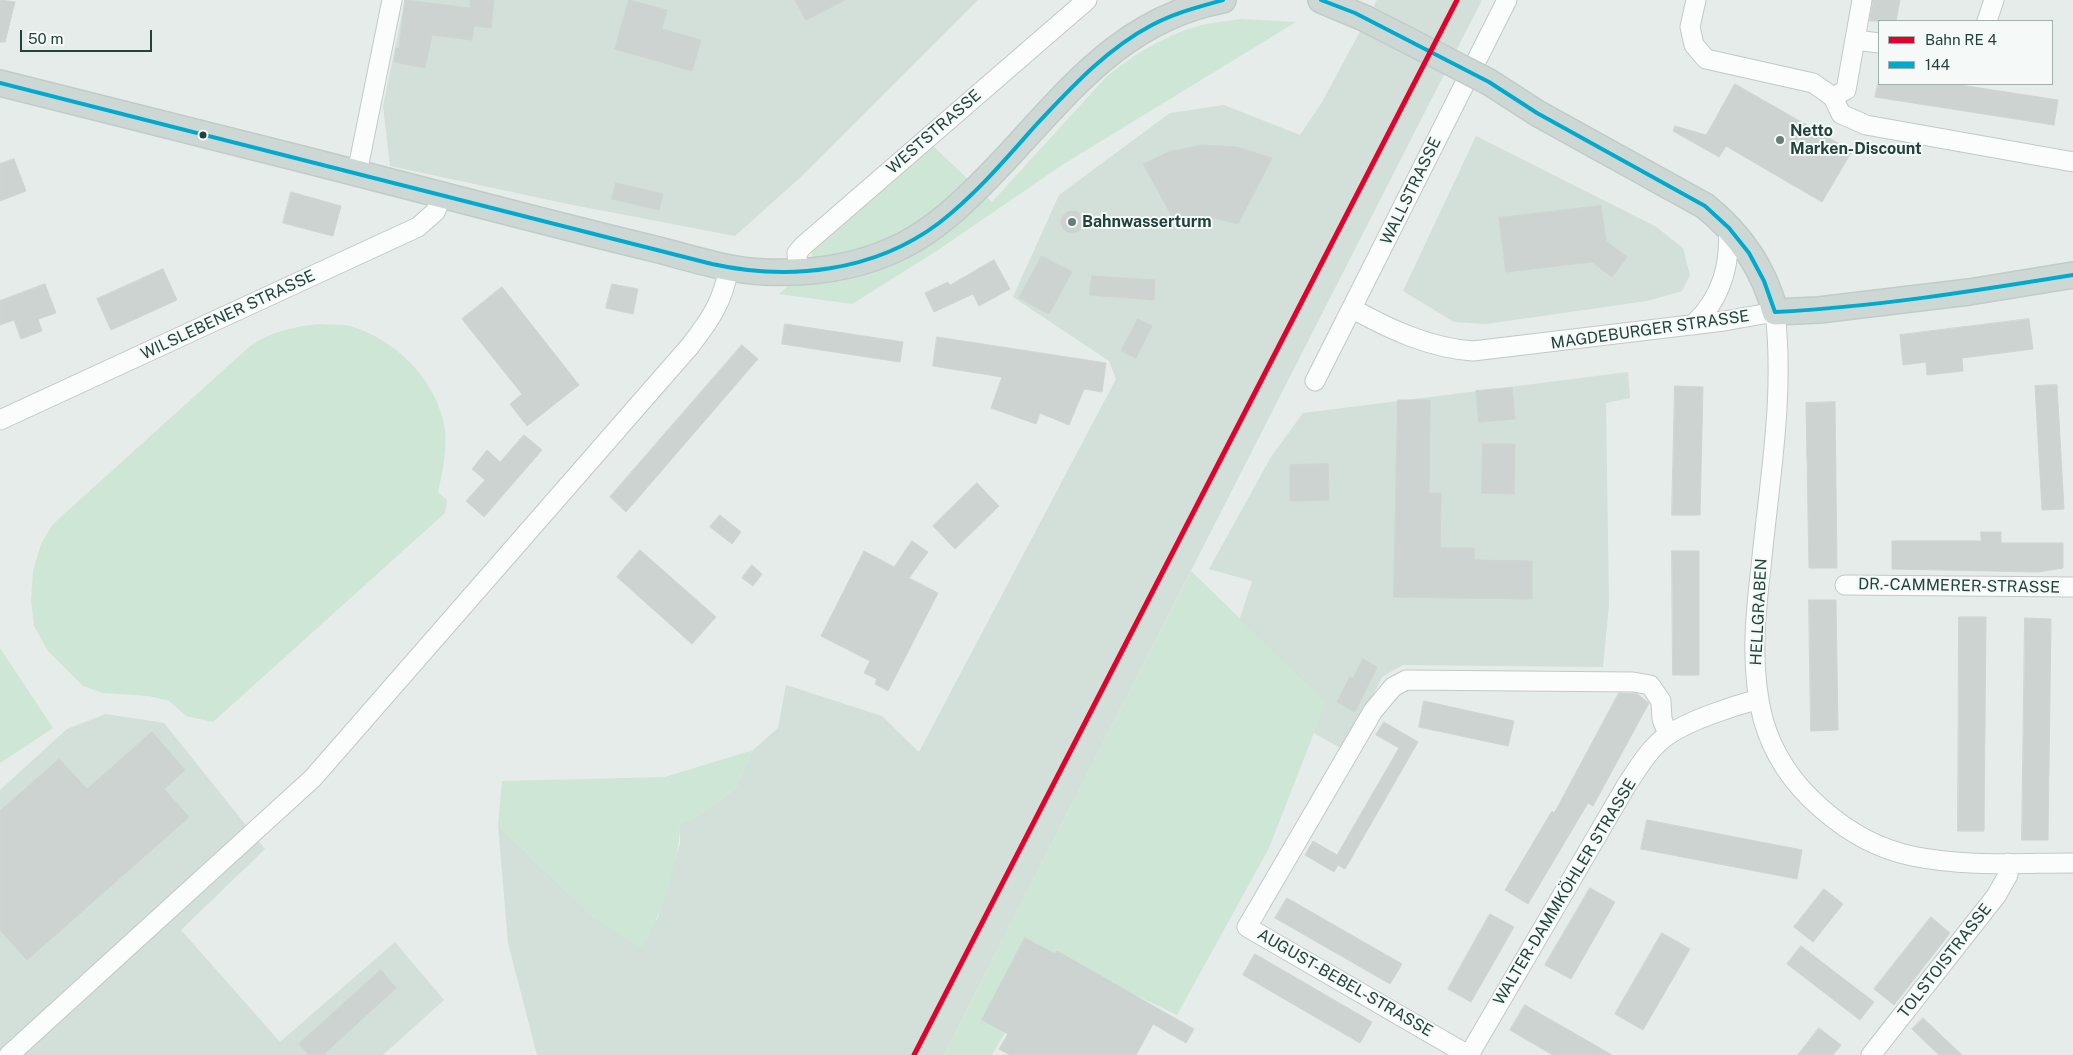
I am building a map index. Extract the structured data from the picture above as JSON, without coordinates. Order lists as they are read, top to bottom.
{
  "streets": {
    "main road": ["MAGDEBURGER STRASSE"],
    "street": [
      "WESTSTRASSE",
      "WALLSTRASSE",
      "WILSLEBENER STRASSE",
      "DR.-CAMMERER-STRASSE",
      "HELLGRABEN",
      "WALTER-DAMMKÖHLER STRASSE",
      "TOLSTOISTRASSE",
      "AUGUST-BEBEL-STRASSE"
    ]
  },
  "crossings": [
    ["WALLSTRASSE", "MAGDEBURGER STRASSE"],
    ["MAGDEBURGER STRASSE", "HELLGRABEN"],
    ["HELLGRABEN", "WALTER-DAMMKÖHLER STRASSE"],
    ["HELLGRABEN", "TOLSTOISTRASSE"],
    ["WALTER-DAMMKÖHLER STRASSE", "AUGUST-BEBEL-STRASSE"]
  ],
  "places": ["Netto Marken-Discount", "Bahnwasserturm"],
  "lines": ["transit line 144"],
  "legend": ["Bahn RE 4", "144"],
  "scale_bar": "50 m"
}
